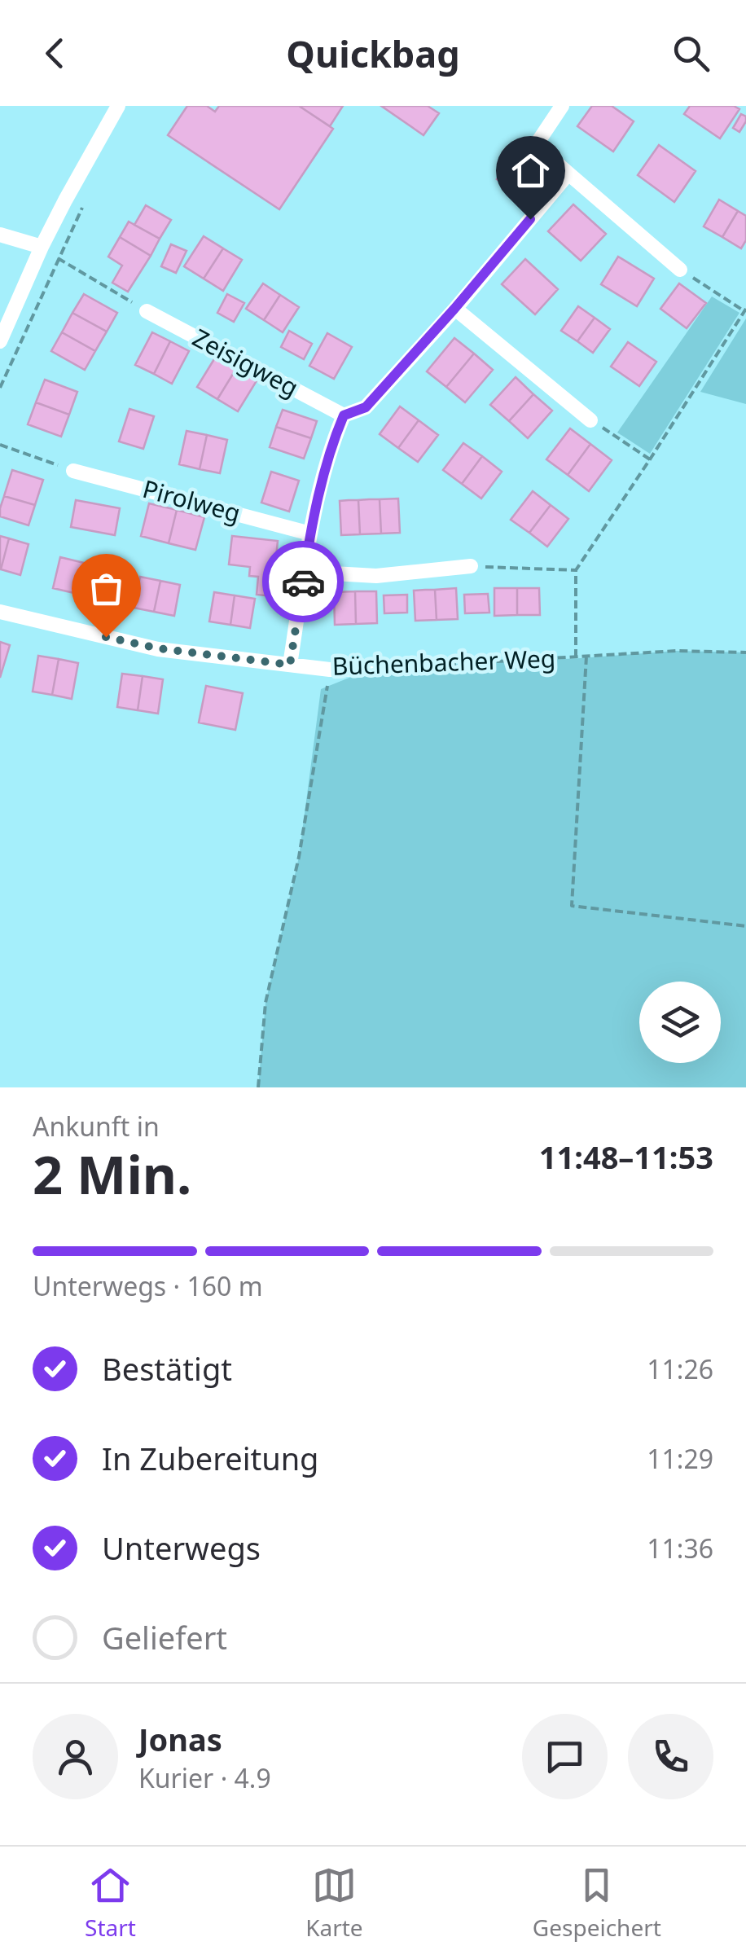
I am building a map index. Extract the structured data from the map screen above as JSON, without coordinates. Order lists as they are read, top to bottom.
{
  "streets": {
    "street": ["Zeisigweg", "Pirolweg", "Büchenbacher Weg"]
  },
  "page": {
    "header": "Quickbag",
    "heading": ["2 Min.", "Ankunft in", "11:48–11:53"],
    "panel": ["Jonas", "Kurier · 4.9"],
    "bar": "Unterwegs · 160 m",
    "list": [
      ["Bestätigt", "11:26"],
      ["In Zubereitung", "11:29"],
      ["Unterwegs", "11:36"],
      "Geliefert"
    ],
    "tabs": ["Start", "Karte", "Gespeichert"]
  }
}
